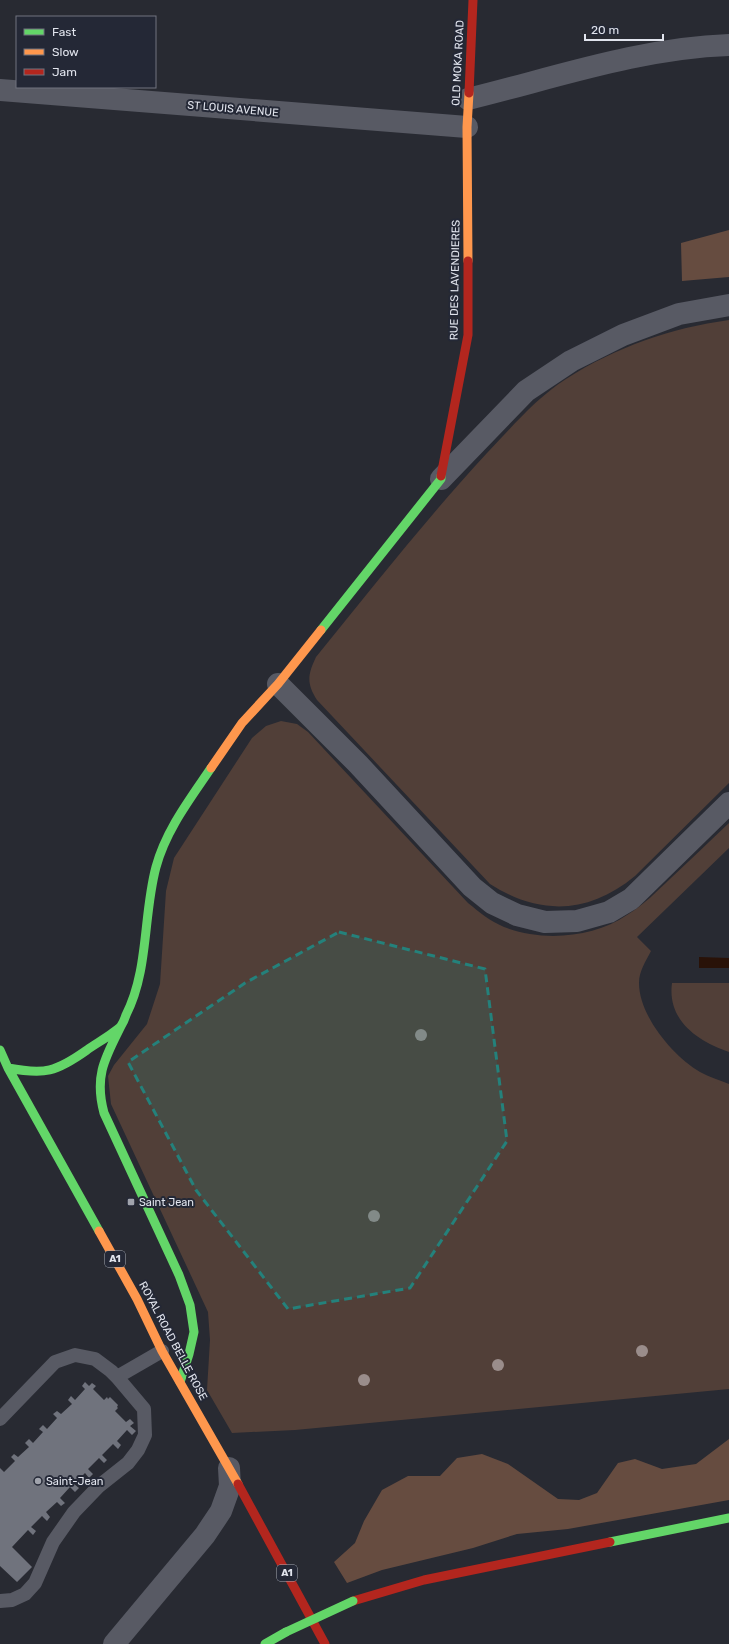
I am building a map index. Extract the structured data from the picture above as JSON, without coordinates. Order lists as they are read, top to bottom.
{
  "streets": {
    "main road": [
      "OLD MOKA ROAD",
      "RUE DES LAVENDIERES",
      "A1",
      "ROYAL ROAD BELLE ROSE"
    ],
    "street": ["ST LOUIS AVENUE"]
  },
  "crossings": [
    ["OLD MOKA ROAD", "ST LOUIS AVENUE"],
    ["OLD MOKA ROAD", "RUE DES LAVENDIERES"],
    ["ST LOUIS AVENUE", "RUE DES LAVENDIERES"]
  ],
  "places": {
    "transit": ["Saint Jean"],
    "other": ["Saint-Jean"]
  },
  "legend": ["Fast", "Slow", "Jam"],
  "scale_bar": "20 m"
}
